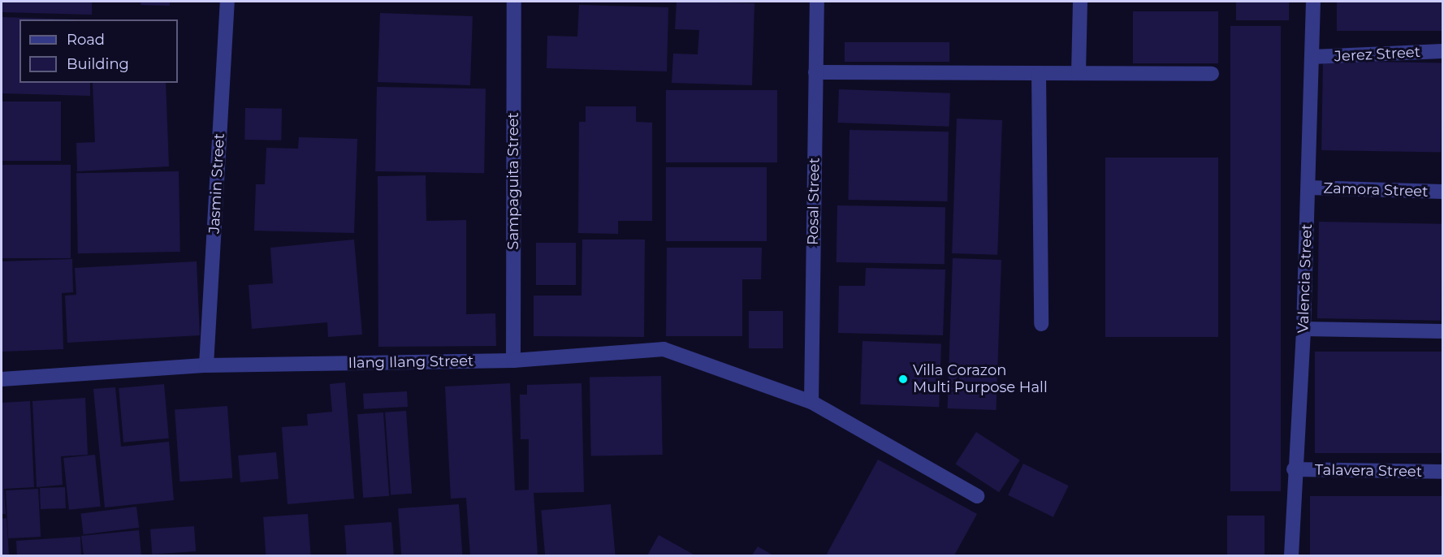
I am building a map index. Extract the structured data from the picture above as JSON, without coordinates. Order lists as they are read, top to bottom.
{
  "streets": {
    "street": [
      "Jerez Street",
      "Sampaguita Street",
      "Jasmin Street",
      "Zamora Street",
      "Rosal Street",
      "Valencia Street",
      "Ilang Ilang Street",
      "Talavera Street"
    ]
  },
  "crossings": [
    ["Jerez Street", "Valencia Street"],
    ["Sampaguita Street", "Ilang Ilang Street"],
    ["Jasmin Street", "Ilang Ilang Street"],
    ["Zamora Street", "Valencia Street"],
    ["Rosal Street", "Ilang Ilang Street"],
    ["Valencia Street", "Talavera Street"]
  ],
  "places": ["Villa Corazon Multi Purpose Hall"],
  "legend": ["Road", "Building"]
}
